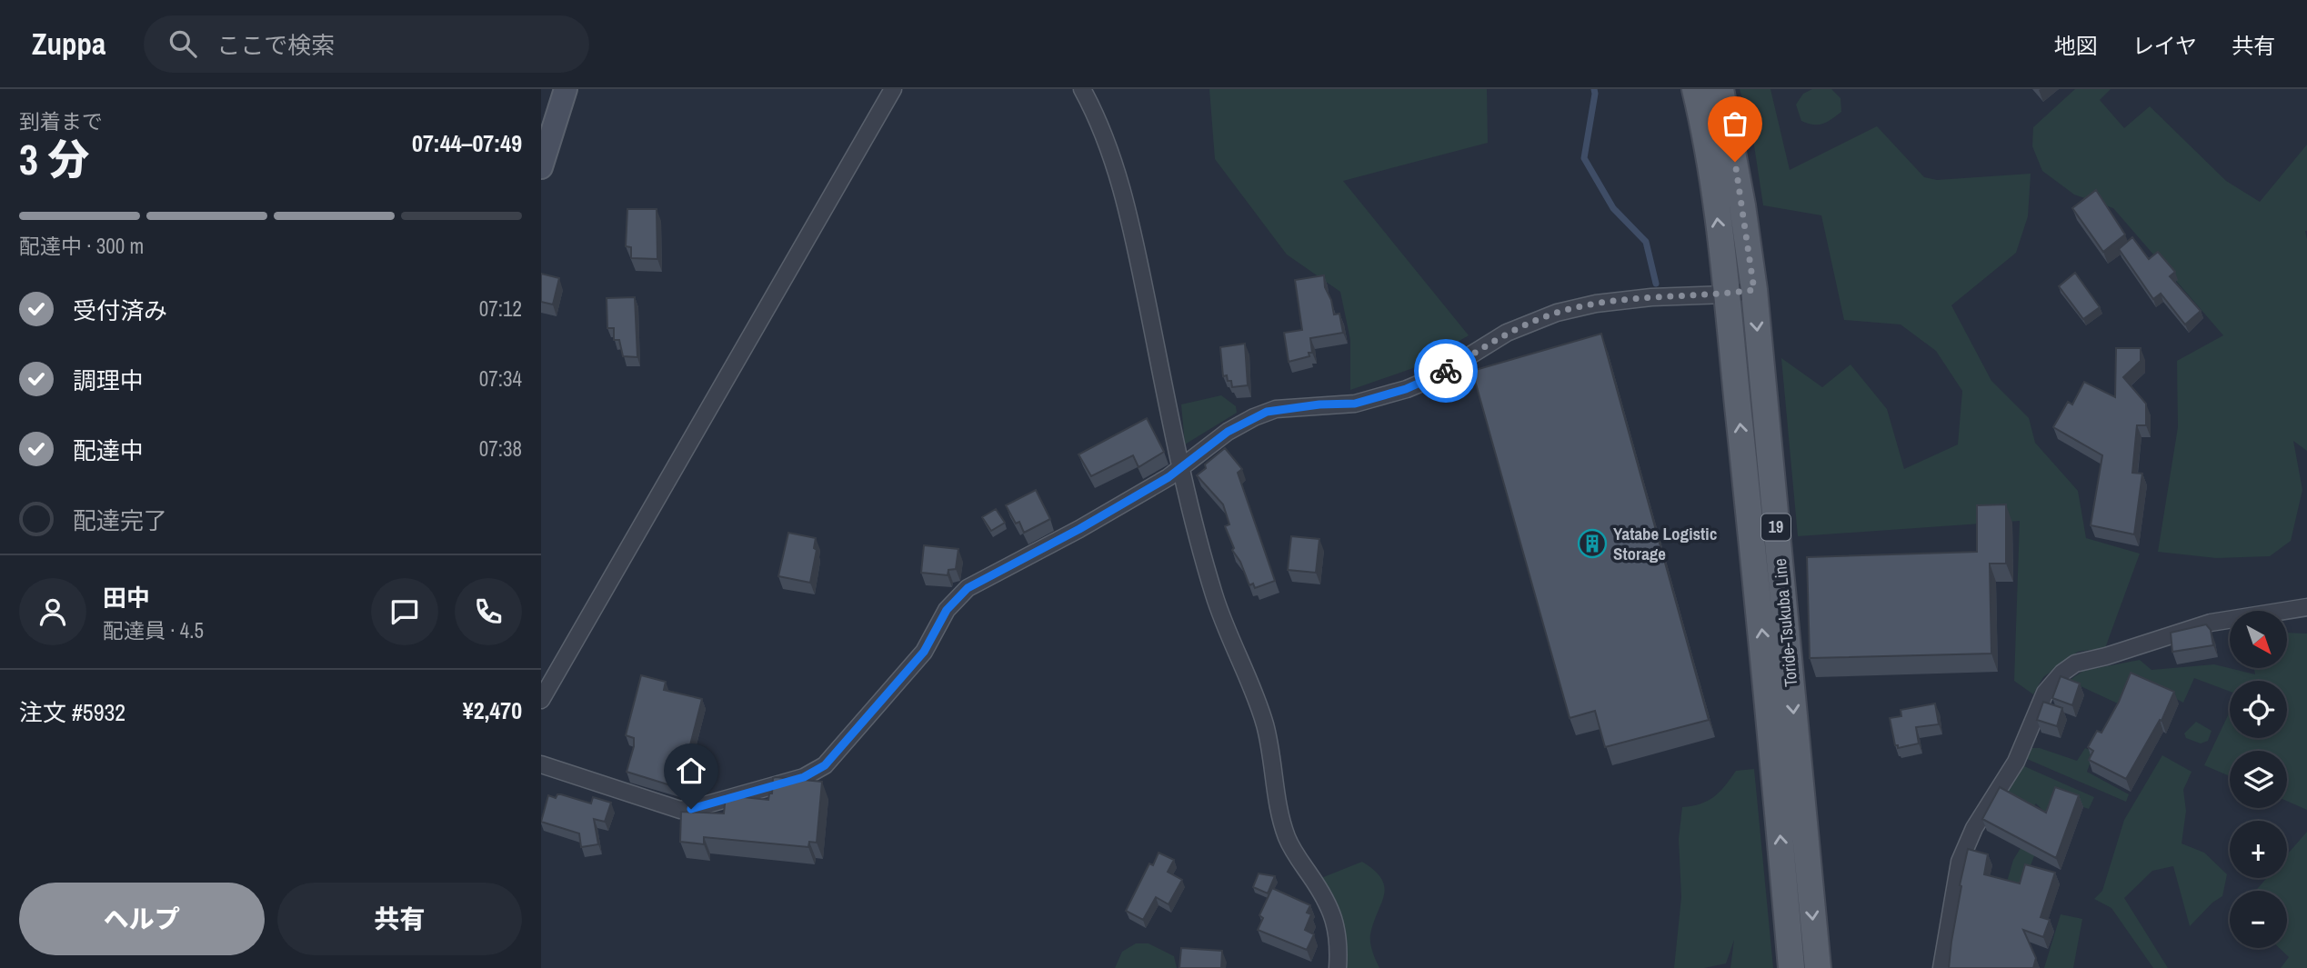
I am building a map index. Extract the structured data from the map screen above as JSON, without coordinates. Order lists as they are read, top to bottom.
{
  "streets": {
    "main road": ["19", "Toride-Tsukuba Line"]
  },
  "places": {
    "building": ["Yatabe Logistic Storage"]
  },
  "north": "bottom right",
  "page": {
    "header": "Zuppa",
    "search": "ここで検索",
    "nav": ["地図", "レイヤ", "共有"],
    "heading": ["3 分", "到着まで", "07:44–07:49"],
    "panel": [
      "田中",
      "配達員 · 4.5",
      "注文 #5932",
      "¥2,470"
    ],
    "bar": "配達中 · 300 m",
    "list": [
      ["受付済み", "07:12"],
      ["調理中", "07:34"],
      ["配達中", "07:38"],
      "配達完了"
    ],
    "map_buttons": ["+", "−"],
    "buttons": ["ヘルプ", "共有"]
  }
}
